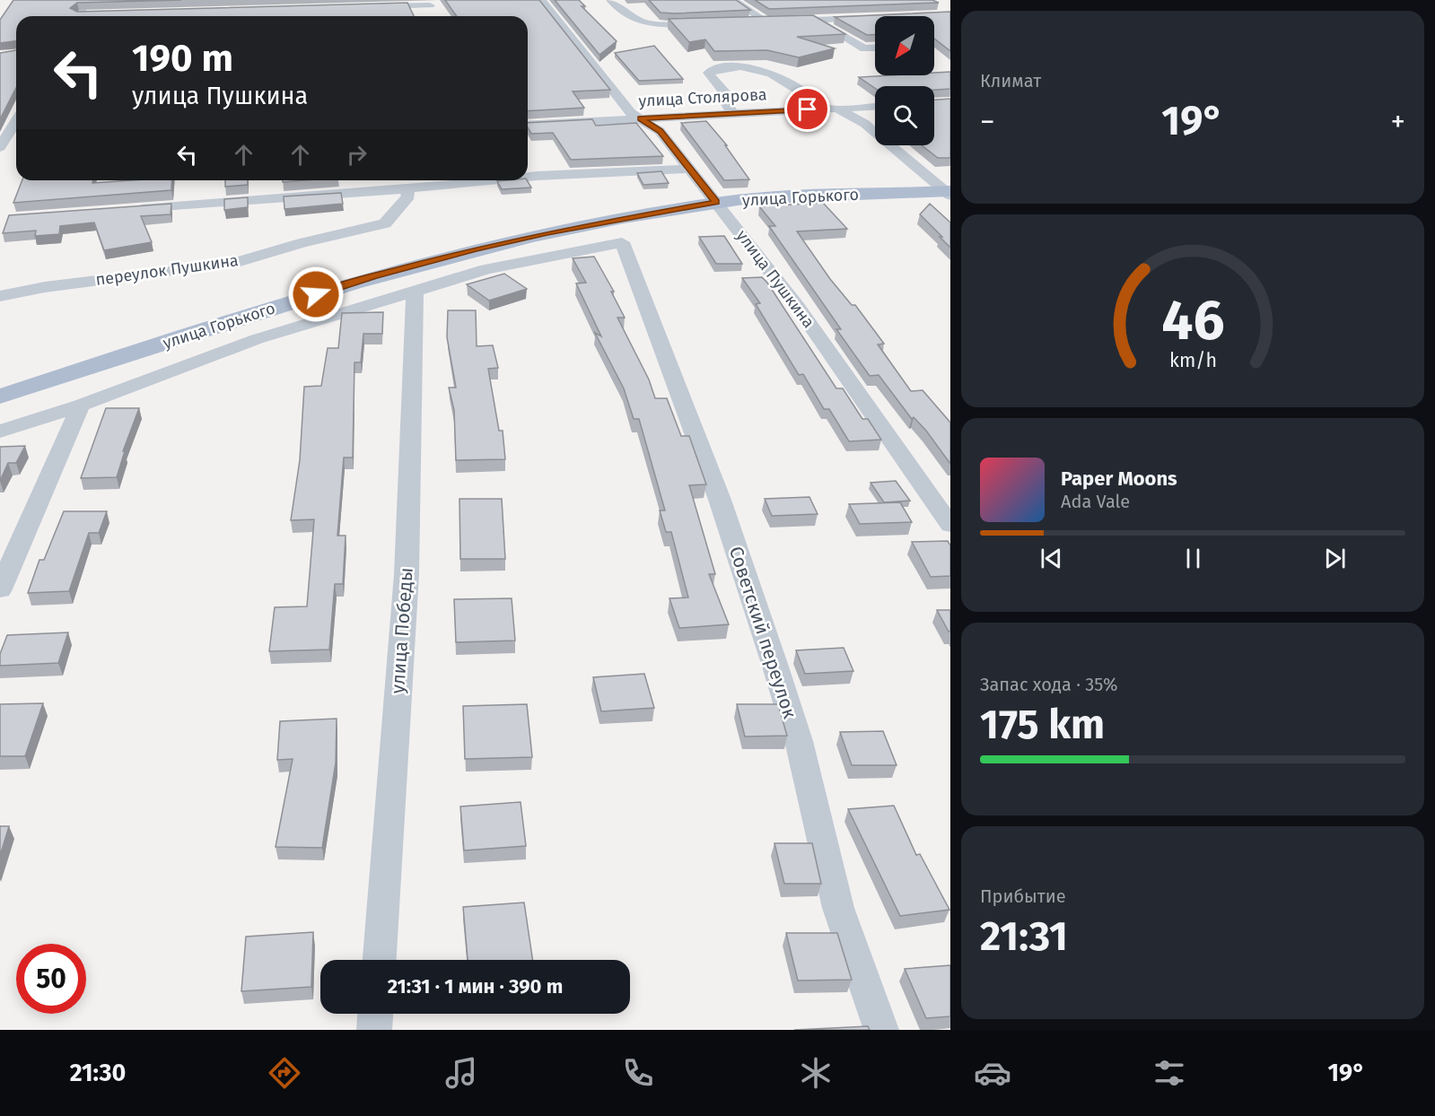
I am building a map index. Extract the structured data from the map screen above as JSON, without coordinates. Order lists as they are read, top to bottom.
{
  "streets": {
    "main road": ["улица Горького"],
    "street": [
      "улица Столярова",
      "переулок Пушкина",
      "улица Пушкина",
      "улица Победы",
      "Советский переулок"
    ]
  },
  "crossings": [
    ["улица Столярова", "улица Пушкина"],
    ["улица Горького", "улица Пушкина"],
    ["улица Победы", "Советский переулок"]
  ],
  "north": "bottom left",
  "page": {
    "tile": [
      "Климат",
      ["Запас хода · 35%", "175 km"],
      ["Прибытие", "21:31"]
    ],
    "turn": ["190 m", "улица Пушкина"],
    "heat": ["−", "19°", "+"],
    "song": ["Paper Moons", "Ada Vale"],
    "limit": "50",
    "trip": "21:31 · 1 мин · 390 m",
    "tabs": ["21:30", "19°"],
    "gauge": ["46", "km/h"]
  }
}
